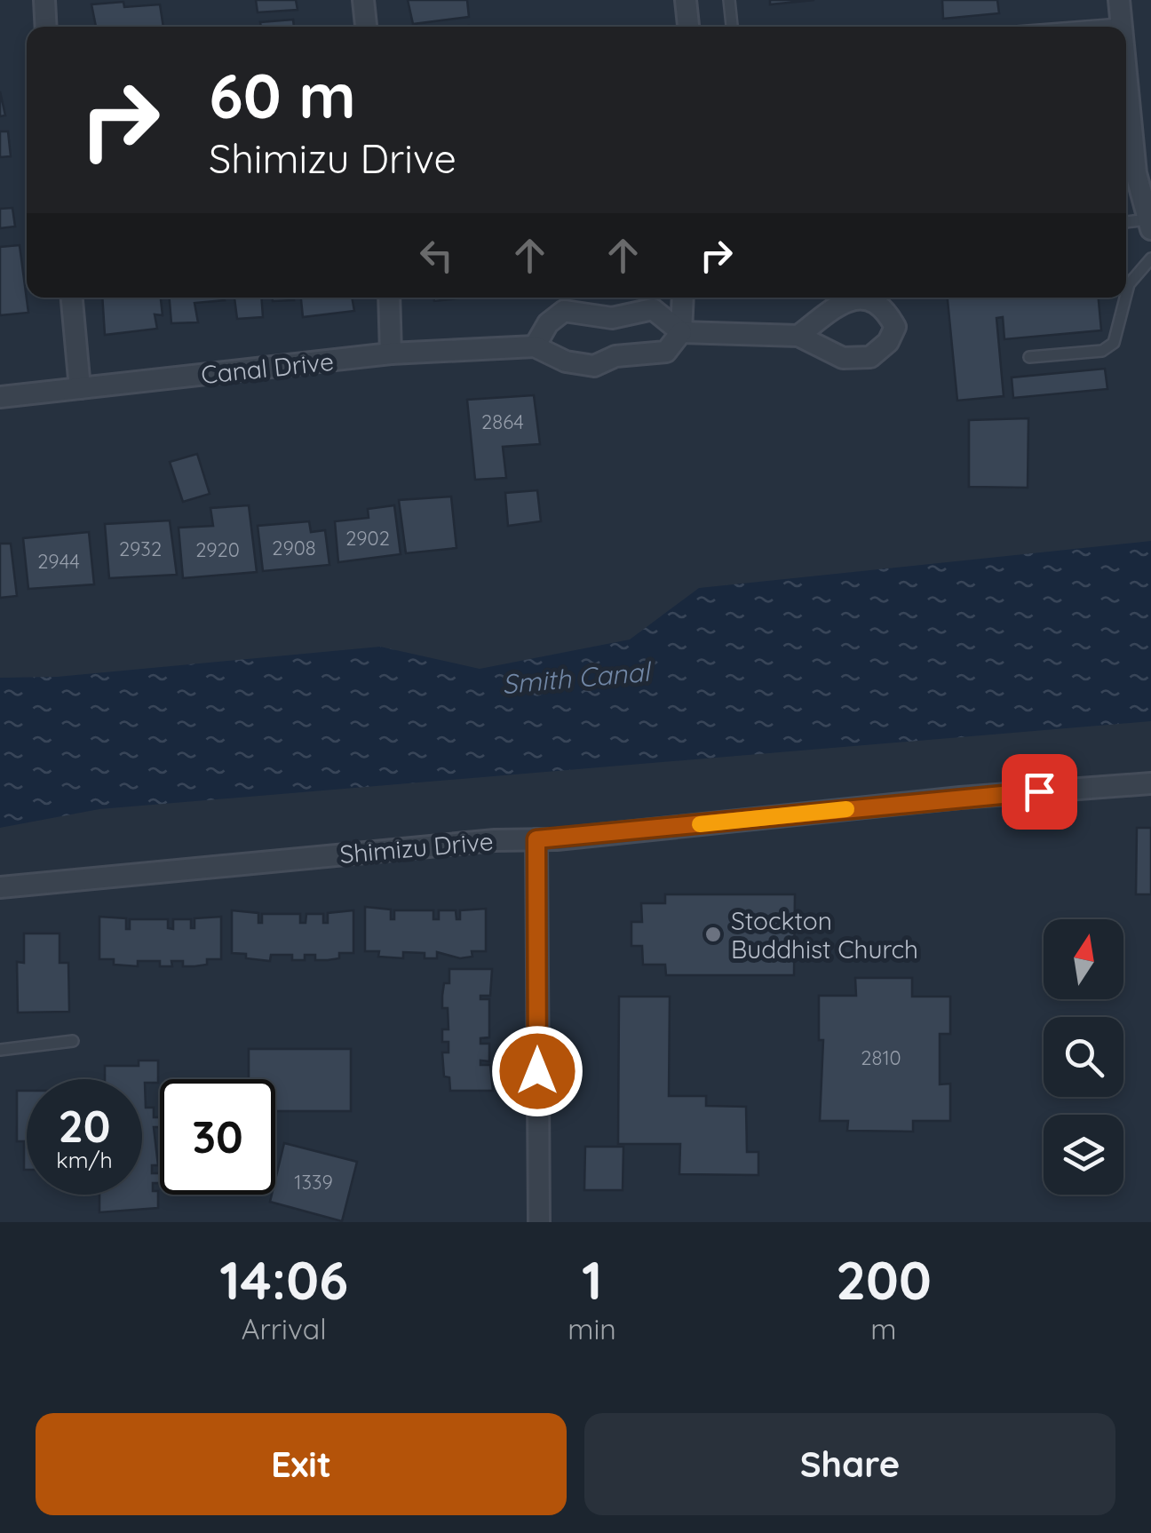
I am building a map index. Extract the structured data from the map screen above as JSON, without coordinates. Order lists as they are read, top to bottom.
{
  "streets": {
    "street": ["Canal Drive", "Shimizu Drive"]
  },
  "water": ["Smith Canal"],
  "places": ["Stockton Buddhist Church"],
  "house_numbers": [
    "2864",
    "2902",
    "2908",
    "2932",
    "2920",
    "2944",
    "2810",
    "1339"
  ],
  "north": "top",
  "page": {
    "turn": ["60 m", "Shimizu Drive"],
    "speed": "20 km/h",
    "limit": "30",
    "eta": [
      "14:06",
      "Arrival",
      "1",
      "min",
      "200",
      "m"
    ],
    "buttons": ["Exit", "Share"]
  }
}
